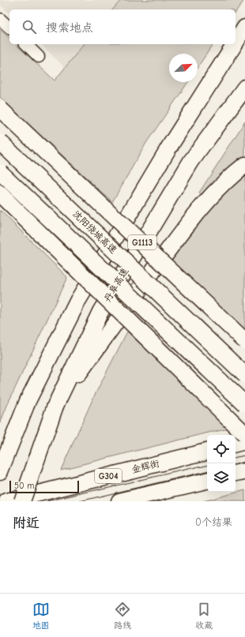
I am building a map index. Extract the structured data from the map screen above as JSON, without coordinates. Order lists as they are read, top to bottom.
{
  "streets": {
    "highway": [
      "沈阳绕城高速",
      "G1113",
      "丹阜高速",
      "金辉街",
      "G304"
    ]
  },
  "scale_bar": "50 m",
  "north": "top right",
  "page": {
    "search": "搜索地点",
    "scale": "50 m",
    "heading": ["附近", "0个结果"],
    "nav": ["地图", "路线", "收藏"]
  }
}
